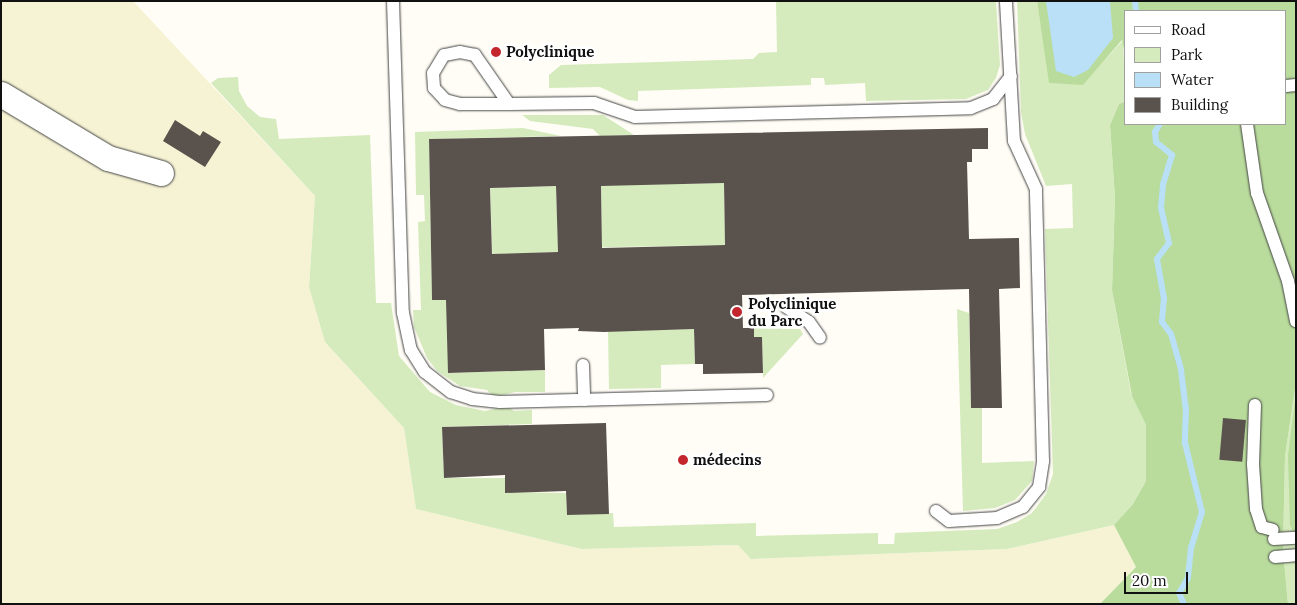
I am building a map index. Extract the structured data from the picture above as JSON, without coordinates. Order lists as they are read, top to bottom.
{
  "places": ["Polyclinique", "Polyclinique du Parc", "médecins"],
  "legend": [
    "Road",
    "Park",
    "Water",
    "Building"
  ],
  "scale_bar": "20 m"
}
